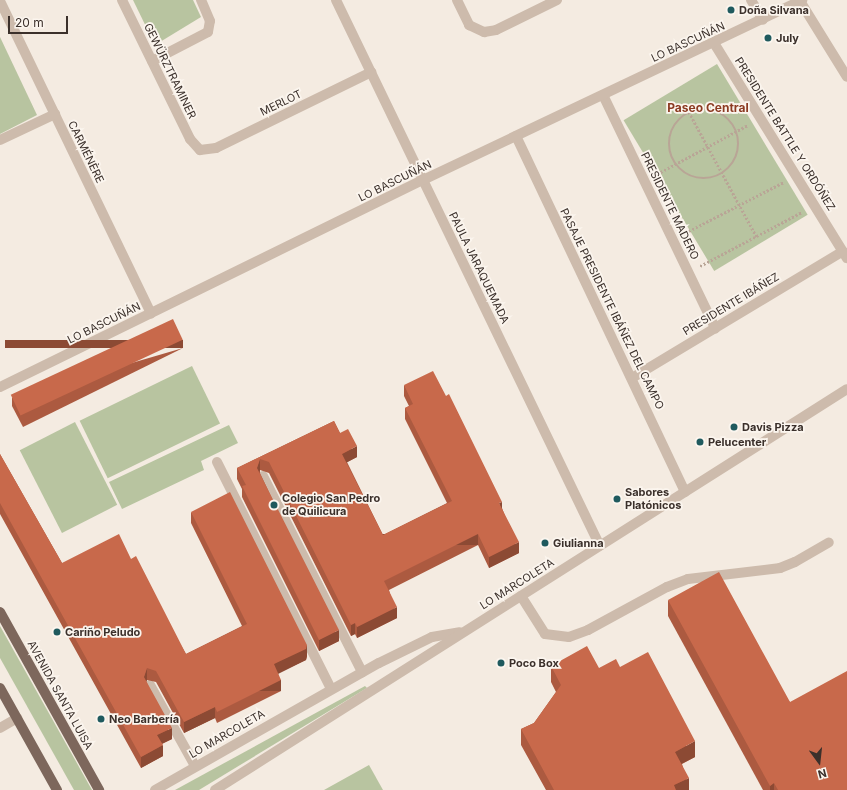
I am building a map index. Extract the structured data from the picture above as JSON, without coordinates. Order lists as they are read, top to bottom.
{
  "streets": {
    "main road": ["AVENIDA SANTA LUISA"],
    "street": [
      "LO BASCUÑÁN",
      "GEWÜRZTRAMINER",
      "MERLOT",
      "PRESIDENTE BATTLE Y ORDÓÑEZ",
      "CARMÉNÈRE",
      "PRESIDENTE MADERO",
      "PAULA JARAQUEMADA",
      "PRESIDENTE IBÁÑEZ",
      "PASAJE PRESIDENTE IBÁÑEZ DEL CAMPO",
      "LO MARCOLETA"
    ]
  },
  "crossings": [
    ["LO BASCUÑÁN", "PRESIDENTE BATTLE Y ORDÓÑEZ"],
    ["LO BASCUÑÁN", "CARMÉNÈRE"],
    ["LO BASCUÑÁN", "PRESIDENTE MADERO"],
    ["LO BASCUÑÁN", "PAULA JARAQUEMADA"],
    ["LO BASCUÑÁN", "PASAJE PRESIDENTE IBÁÑEZ DEL CAMPO"],
    ["GEWÜRZTRAMINER", "MERLOT"],
    ["MERLOT", "PAULA JARAQUEMADA"],
    ["PRESIDENTE BATTLE Y ORDÓÑEZ", "PRESIDENTE IBÁÑEZ"],
    ["PRESIDENTE MADERO", "PRESIDENTE IBÁÑEZ"],
    ["PAULA JARAQUEMADA", "LO MARCOLETA"],
    ["PRESIDENTE IBÁÑEZ", "PASAJE PRESIDENTE IBÁÑEZ DEL CAMPO"],
    ["PASAJE PRESIDENTE IBÁÑEZ DEL CAMPO", "LO MARCOLETA"]
  ],
  "districts": ["Paseo Central"],
  "places": [
    "Doña Silvana",
    "July",
    "Davis Pizza",
    "Pelucenter",
    "Sabores Platónicos",
    "Colegio San Pedro de Quilicura",
    "Giulianna",
    "Cariño Peludo",
    "Poco Box",
    "Neo Barbería"
  ],
  "scale_bar": "20 m",
  "north": "bottom"
}
